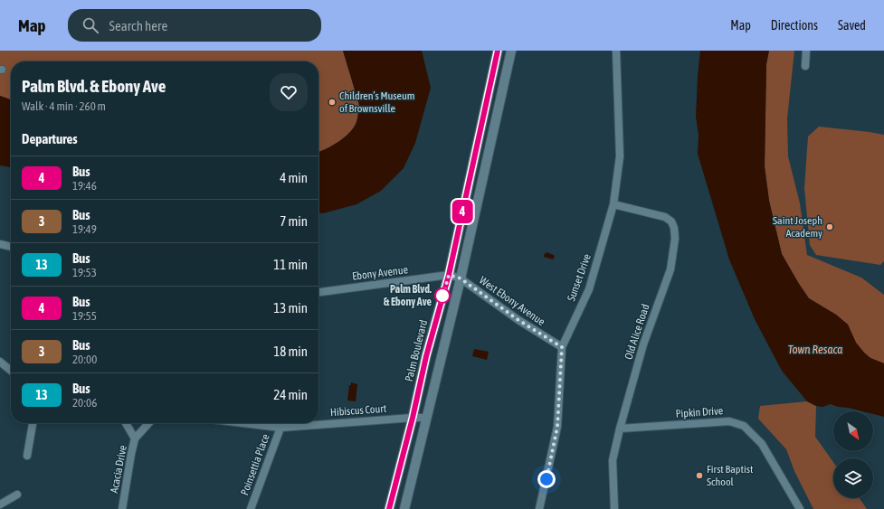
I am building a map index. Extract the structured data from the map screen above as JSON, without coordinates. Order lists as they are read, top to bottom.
{
  "streets": {
    "main road": ["Palm Boulevard"],
    "street": [
      "Ebony Avenue",
      "Sunset Drive",
      "West Ebony Avenue",
      "Old Alice Road",
      "Hibiscus Court",
      "Pipkin Drive",
      "Poinsettia Place",
      "Acacia Drive"
    ]
  },
  "crossings": [
    ["Ebony Avenue", "West Ebony Avenue"],
    ["Ebony Avenue", "Palm Boulevard"],
    ["Sunset Drive", "West Ebony Avenue"],
    ["Sunset Drive", "Old Alice Road"],
    ["West Ebony Avenue", "Palm Boulevard"],
    ["Old Alice Road", "Pipkin Drive"],
    ["Palm Boulevard", "Hibiscus Court"],
    ["Hibiscus Court", "Poinsettia Place"]
  ],
  "water": ["Town Resaca"],
  "places": [
    "Children’s Museum of Brownsville",
    "Saint Joseph Academy",
    "Palm Blvd. & Ebony Ave",
    "First Baptist School"
  ],
  "lines": ["bus line 4"],
  "north": "bottom right",
  "page": {
    "header": "Map",
    "search": "Search here",
    "nav": ["Map", "Directions", "Saved"],
    "on_map": "4",
    "heading": [
      ["Palm Blvd. & Ebony Ave", "Walk · 4 min · 260 m"],
      "Departures"
    ],
    "list": [
      {
        "mark": "4",
        "name": "Bus",
        "note": "19:46",
        "value": "4 min"
      },
      {
        "mark": "3",
        "name": "Bus",
        "note": "19:49",
        "value": "7 min"
      },
      {
        "mark": "13",
        "name": "Bus",
        "note": "19:53",
        "value": "11 min"
      },
      {
        "mark": "4",
        "name": "Bus",
        "note": "19:55",
        "value": "13 min"
      },
      {
        "mark": "3",
        "name": "Bus",
        "note": "20:00",
        "value": "18 min"
      },
      {
        "mark": "13",
        "name": "Bus",
        "note": "20:06",
        "value": "24 min"
      }
    ]
  }
}
